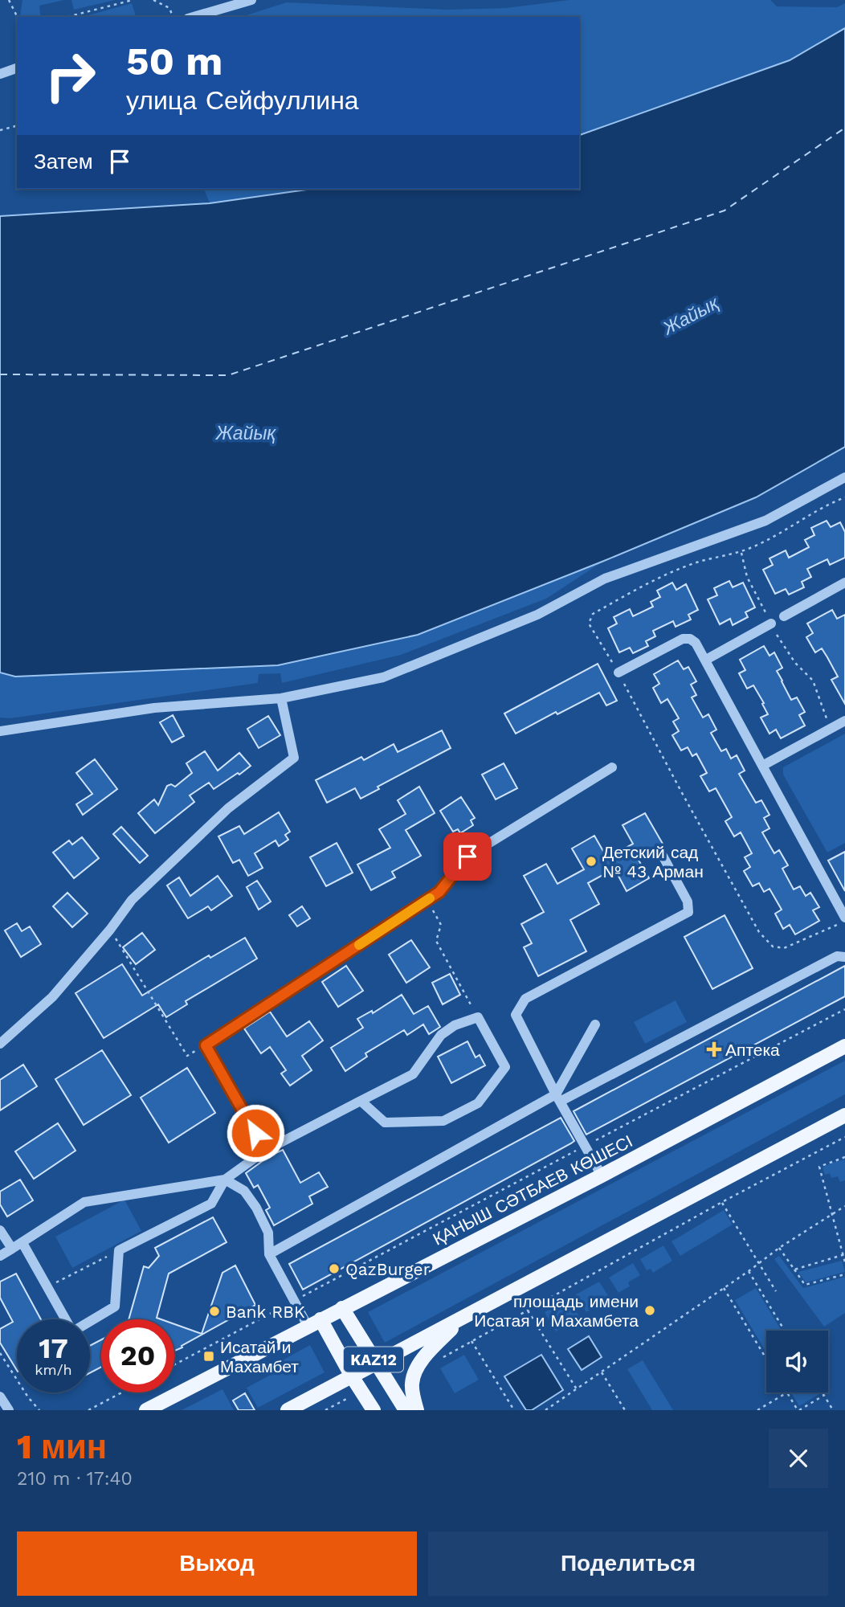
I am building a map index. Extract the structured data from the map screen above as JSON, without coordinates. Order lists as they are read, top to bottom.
{
  "streets": {
    "main road": ["ҚАНЫШ СӘТБАЕВ КӨШЕСІ", "KAZ12"]
  },
  "crossings": [
    ["ҚАНЫШ СӘТБАЕВ КӨШЕСІ", "KAZ12"]
  ],
  "water": ["Жайық"],
  "places": {
    "other": [
      "Детский сад № 43 Арман",
      "QazBurger",
      "площадь имени Исатая и Махамбета",
      "Bank RBK"
    ],
    "health": ["Аптека"],
    "transit": ["Исатай и Махамбет"]
  },
  "page": {
    "turn": ["50 m", "улица Сейфуллина"],
    "then": "Затем",
    "speed": "17 km/h",
    "limit": "20",
    "heading": ["1 мин", "210 m · 17:40"],
    "buttons": ["Выход", "Поделиться"]
  }
}
